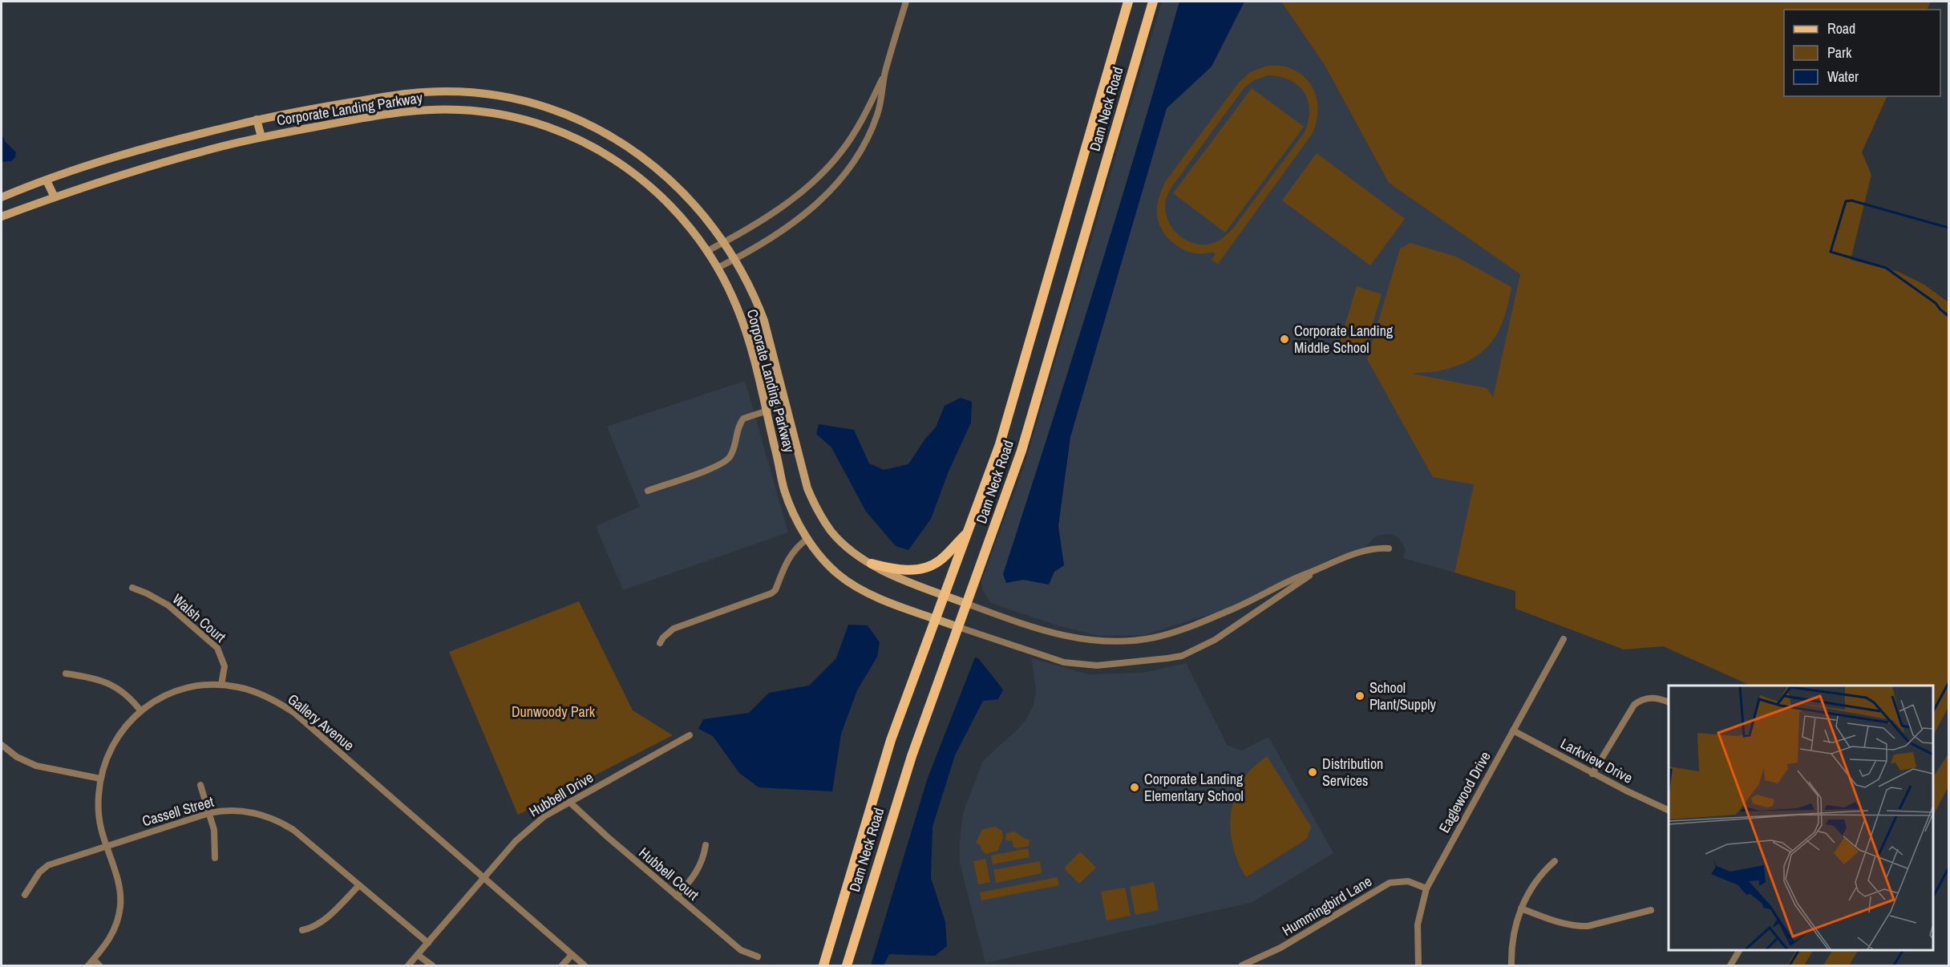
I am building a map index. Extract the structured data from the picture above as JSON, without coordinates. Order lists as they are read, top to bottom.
{
  "streets": {
    "main road": ["Dam Neck Road"],
    "street": [
      "Corporate Landing Parkway",
      "Walsh Court",
      "Gallery Avenue",
      "Larkview Drive",
      "Eaglewood Drive",
      "Hubbell Drive",
      "Cassell Street",
      "Hubbell Court",
      "Hummingbird Lane"
    ]
  },
  "crossings": [
    ["Corporate Landing Parkway", "Dam Neck Road"],
    ["Walsh Court", "Gallery Avenue"],
    ["Gallery Avenue", "Hubbell Drive"],
    ["Gallery Avenue", "Cassell Street"],
    ["Larkview Drive", "Eaglewood Drive"],
    ["Eaglewood Drive", "Hummingbird Lane"],
    ["Hubbell Drive", "Cassell Street"],
    ["Hubbell Drive", "Hubbell Court"]
  ],
  "parks": ["Dunwoody Park"],
  "places": [
    "Corporate Landing Middle School",
    "School Plant/Supply",
    "Distribution Services",
    "Corporate Landing Elementary School"
  ],
  "legend": ["Road", "Park", "Water"]
}
